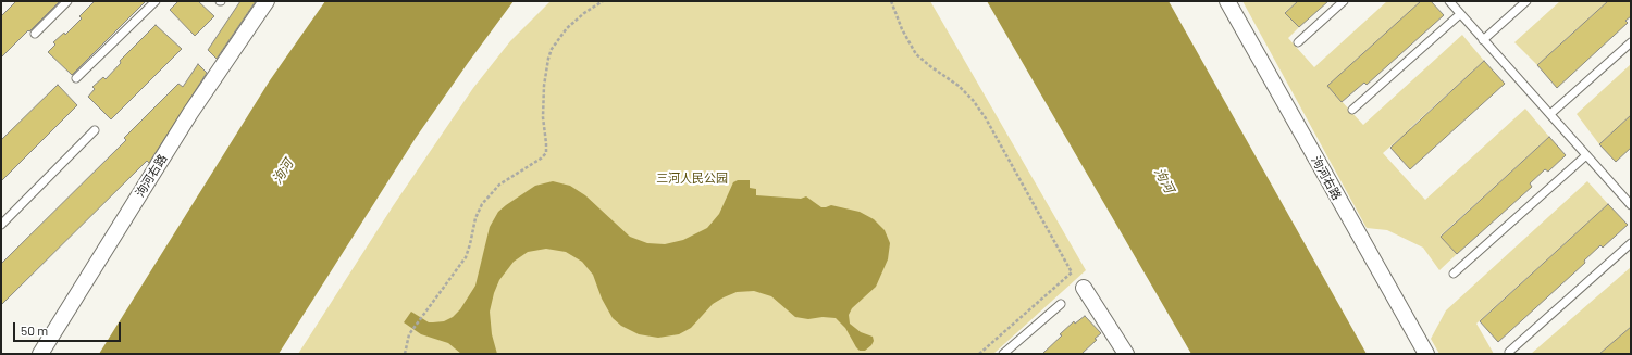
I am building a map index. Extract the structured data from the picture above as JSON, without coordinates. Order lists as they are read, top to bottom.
{
  "streets": {
    "street": ["泃河右路"]
  },
  "water": ["泃河"],
  "parks": ["三河人民公园"],
  "scale_bar": "50 m"
}
